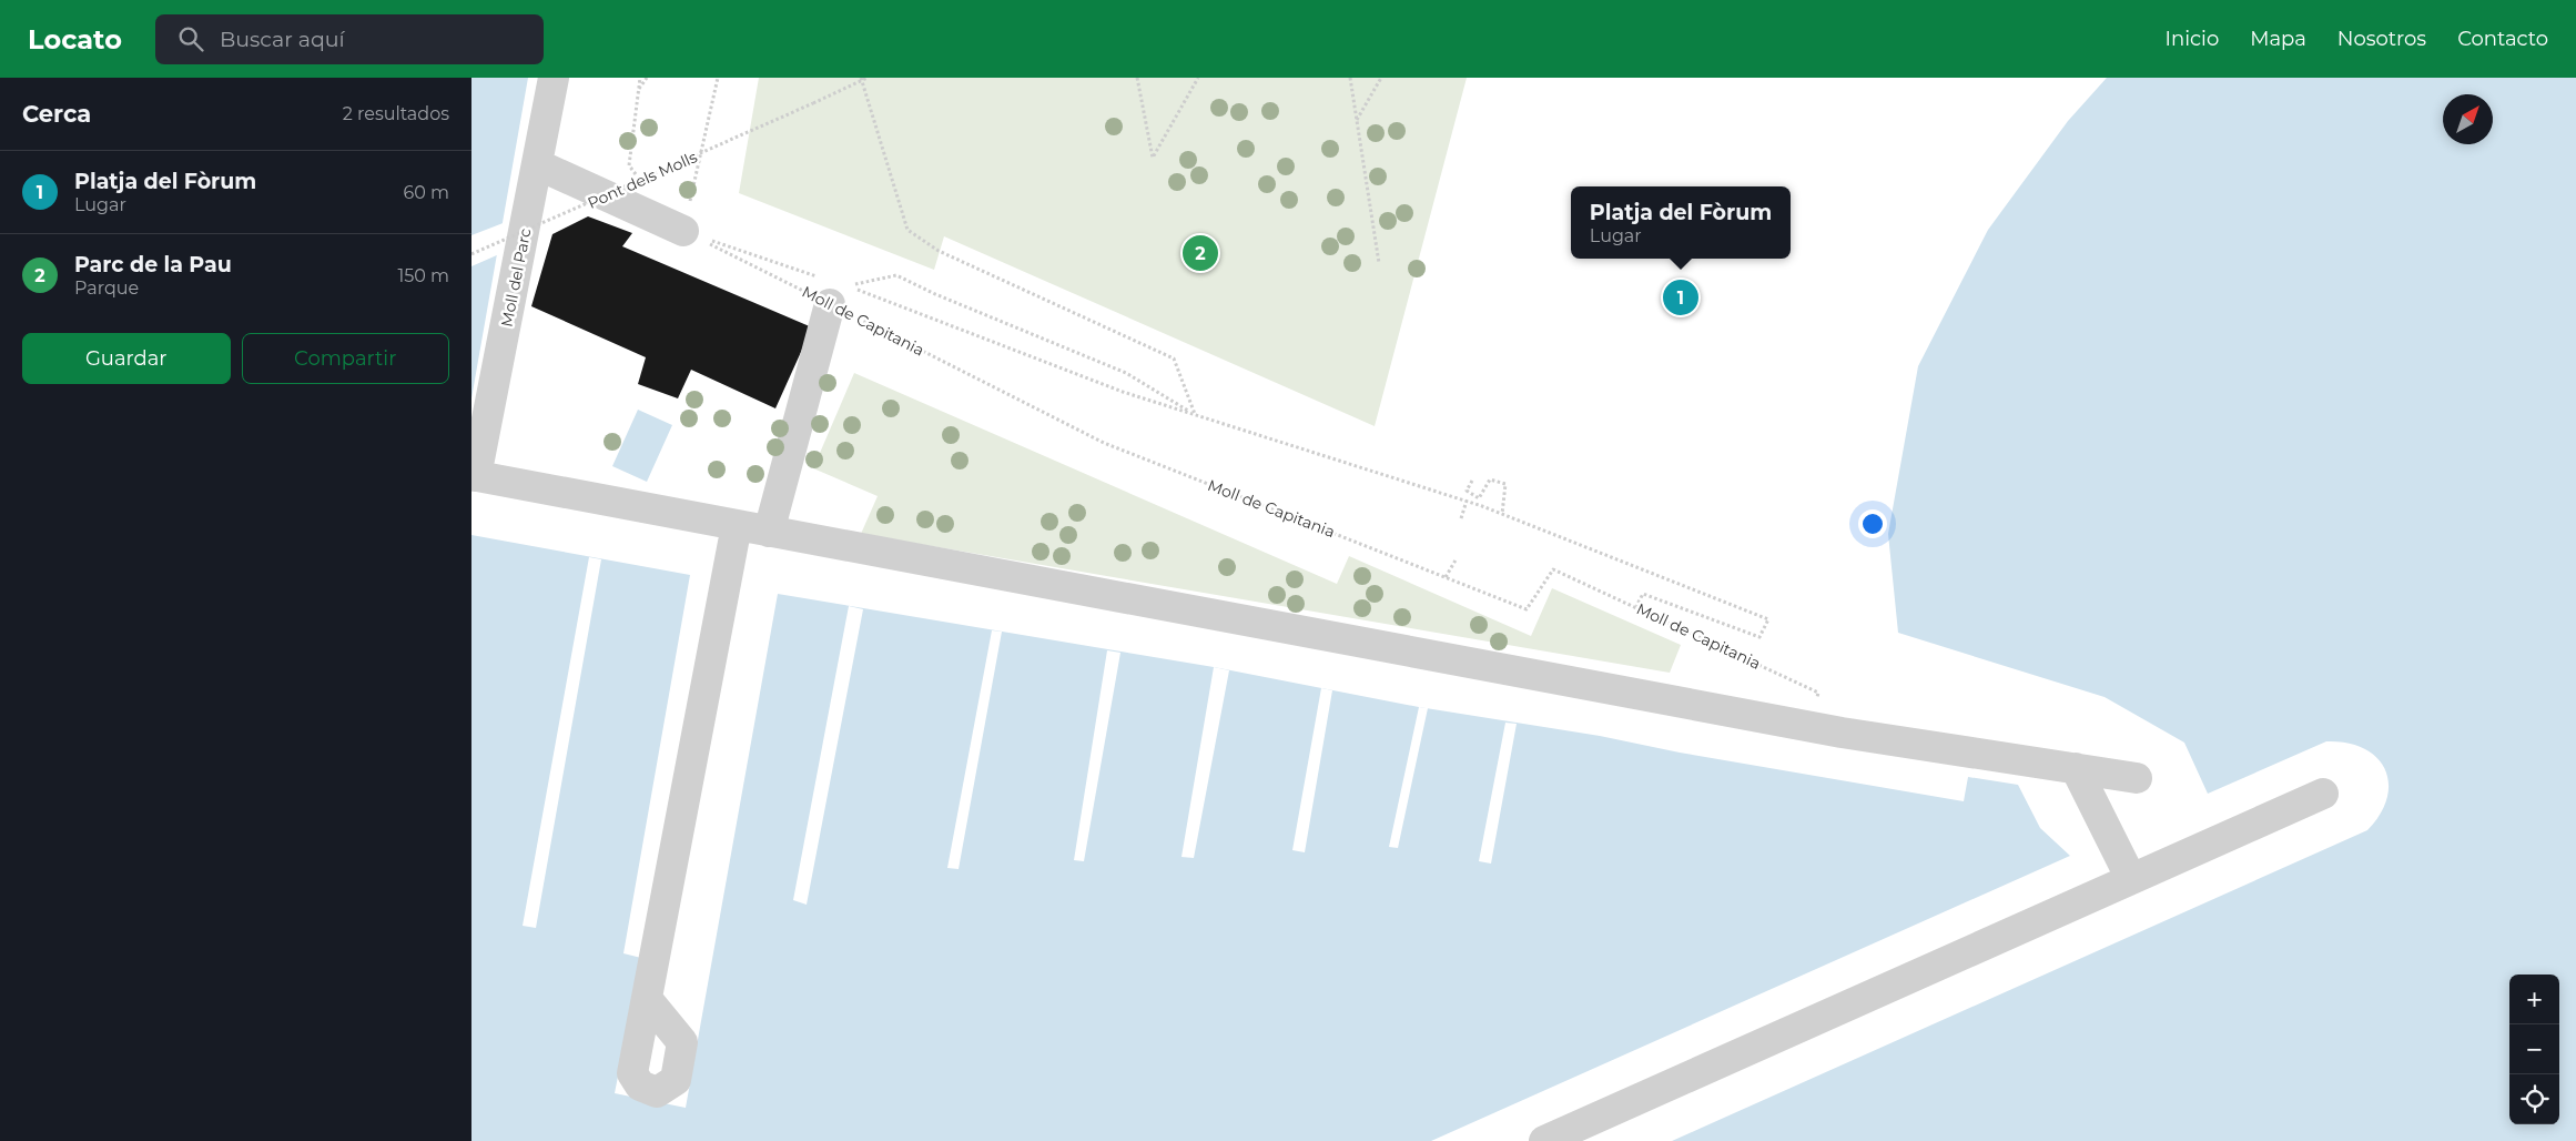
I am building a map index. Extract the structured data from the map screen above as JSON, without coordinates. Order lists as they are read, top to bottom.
{
  "streets": {
    "lane": ["Moll del Parc"],
    "path": ["Pont dels Molls", "Moll de Capitania"]
  },
  "north": "top right",
  "page": {
    "header": "Locato",
    "search": "Buscar aquí",
    "nav": [
      "Inicio",
      "Mapa",
      "Nosotros",
      "Contacto"
    ],
    "heading": ["Cerca", "2 resultados"],
    "list": [
      {
        "mark": "1",
        "name": "Platja del Fòrum",
        "note": "Lugar",
        "value": "60 m"
      },
      {
        "mark": "2",
        "name": "Parc de la Pau",
        "note": "Parque",
        "value": "150 m"
      }
    ],
    "popup": ["Platja del Fòrum", "Lugar"],
    "pins": ["2", "1"],
    "buttons": ["Guardar", "Compartir"],
    "map_buttons": ["+", "−"]
  }
}
